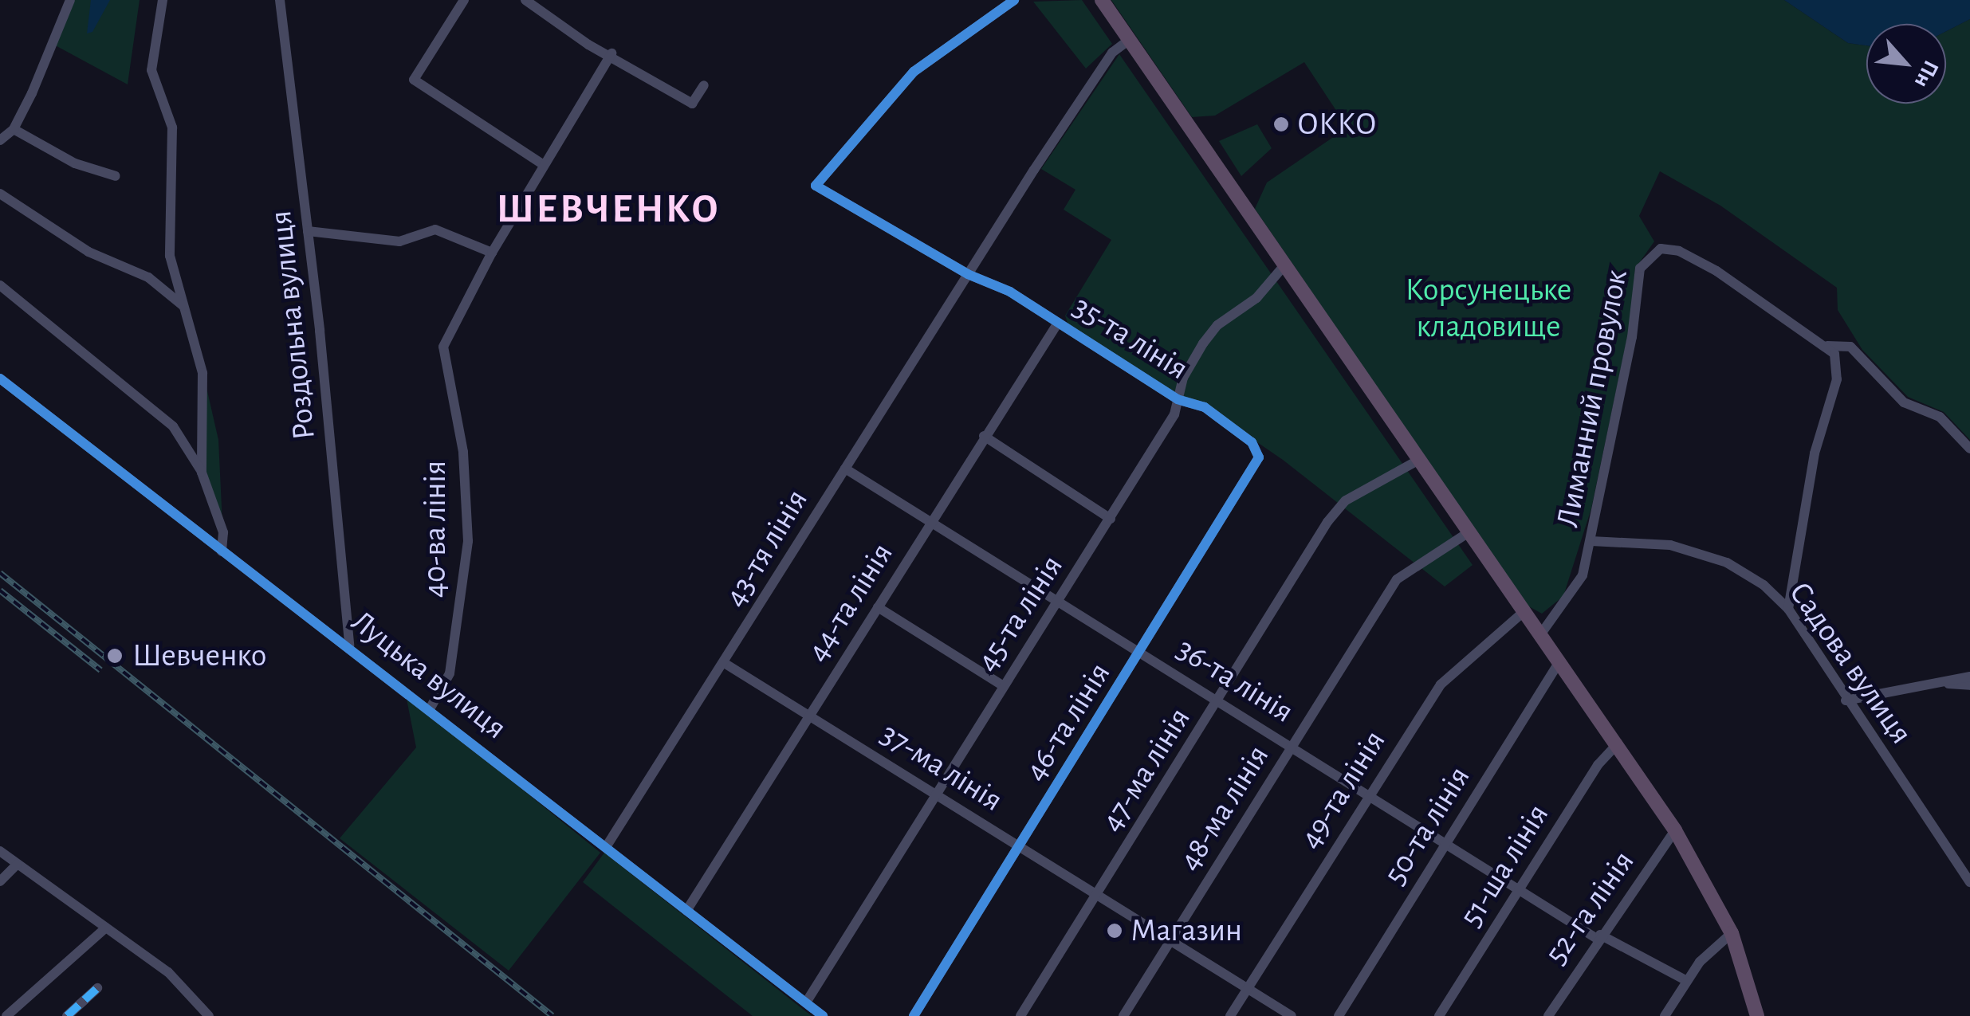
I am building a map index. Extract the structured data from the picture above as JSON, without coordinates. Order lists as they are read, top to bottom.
{
  "streets": {
    "street": [
      "Роздольна вулиця",
      "35-та лінія",
      "Лиманний провулок",
      "40-ва лінія",
      "43-тя лінія",
      "44-та лінія",
      "45-та лінія",
      "Садова вулиця",
      "Луцька вулиця",
      "36-та лінія",
      "46-та лінія",
      "37-ма лінія",
      "47-ма лінія",
      "49-та лінія",
      "48-ма лінія",
      "50-та лінія",
      "51-ша лінія",
      "52-га лінія"
    ]
  },
  "crossings": [
    ["Роздольна вулиця", "Луцька вулиця"],
    ["35-та лінія", "43-тя лінія"],
    ["35-та лінія", "44-та лінія"],
    ["35-та лінія", "45-та лінія"],
    ["35-та лінія", "46-та лінія"],
    ["Лиманний провулок", "Садова вулиця"],
    ["40-ва лінія", "Луцька вулиця"],
    ["43-тя лінія", "Луцька вулиця"],
    ["43-тя лінія", "36-та лінія"],
    ["43-тя лінія", "37-ма лінія"],
    ["44-та лінія", "Луцька вулиця"],
    ["44-та лінія", "36-та лінія"],
    ["44-та лінія", "37-ма лінія"],
    ["45-та лінія", "Луцька вулиця"],
    ["45-та лінія", "36-та лінія"],
    ["45-та лінія", "37-ма лінія"],
    ["36-та лінія", "46-та лінія"],
    ["36-та лінія", "47-ма лінія"],
    ["36-та лінія", "49-та лінія"],
    ["36-та лінія", "48-ма лінія"],
    ["36-та лінія", "50-та лінія"],
    ["36-та лінія", "51-ша лінія"],
    ["36-та лінія", "52-га лінія"],
    ["46-та лінія", "37-ма лінія"],
    ["37-ма лінія", "47-ма лінія"],
    ["37-ма лінія", "49-та лінія"],
    ["37-ма лінія", "48-ма лінія"]
  ],
  "districts": ["ШЕВЧЕНКО"],
  "parks": ["Корсунецьке кладовище"],
  "places": ["ОККО", "Шевченко", "Магазин"],
  "north": "bottom right"
}
